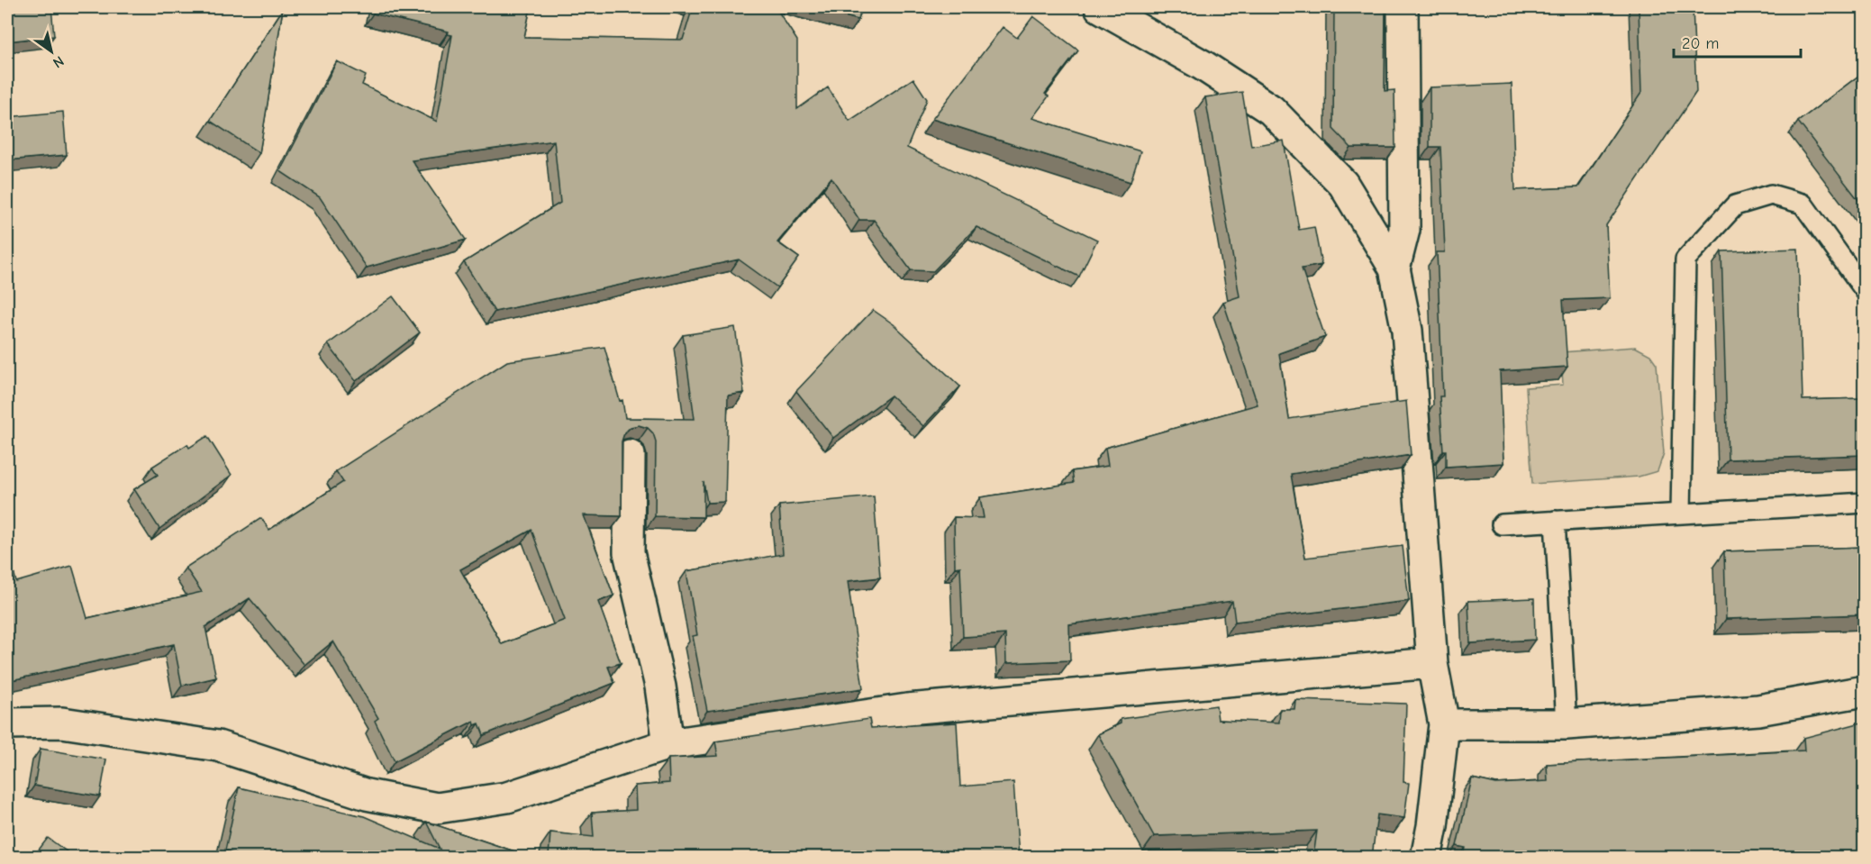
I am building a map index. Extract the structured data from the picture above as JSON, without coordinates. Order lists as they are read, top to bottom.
{
  "scale_bar": "20 m",
  "north": "bottom right"
}
